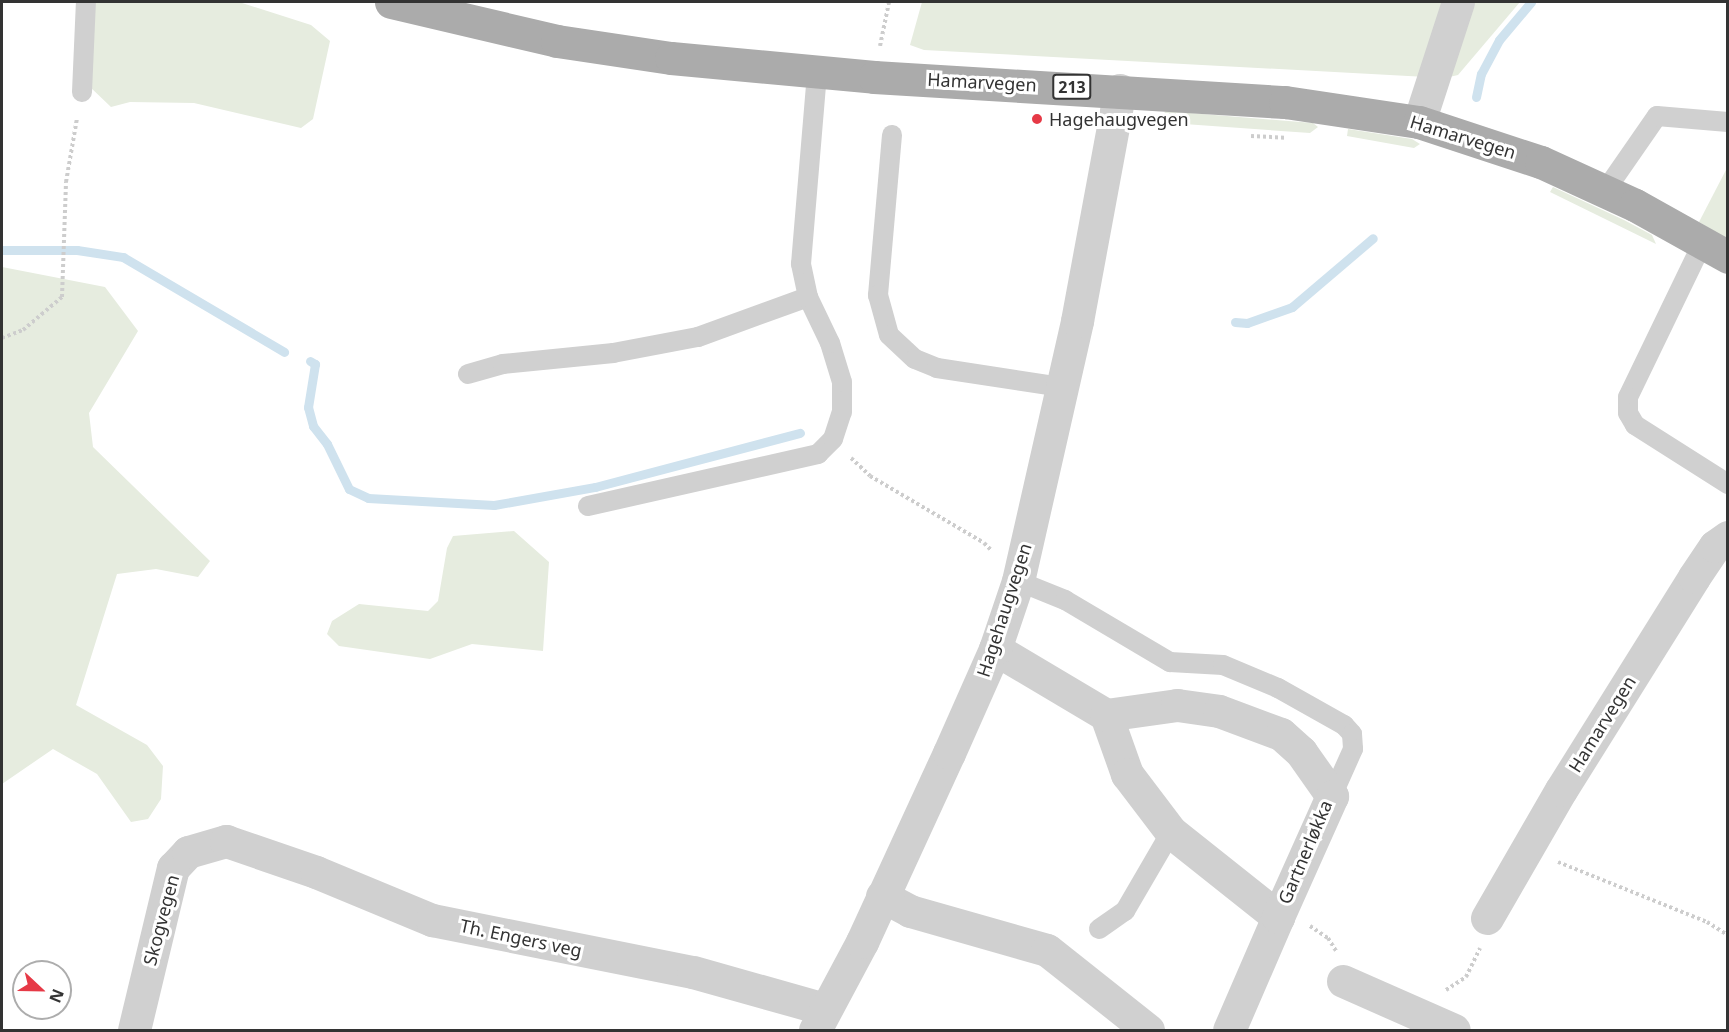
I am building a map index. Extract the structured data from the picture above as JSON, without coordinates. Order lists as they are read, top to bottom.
{
  "streets": {
    "main road": ["Hamarvegen", "213"],
    "street": [
      "Hagehaugvegen",
      "Gartnerløkka",
      "Skogvegen",
      "Th. Engers veg"
    ]
  },
  "crossings": [
    ["Hamarvegen", "Hagehaugvegen"],
    ["Hagehaugvegen", "Th. Engers veg"],
    ["Skogvegen", "Th. Engers veg"]
  ],
  "places": ["Hagehaugvegen"],
  "north": "right"
}
